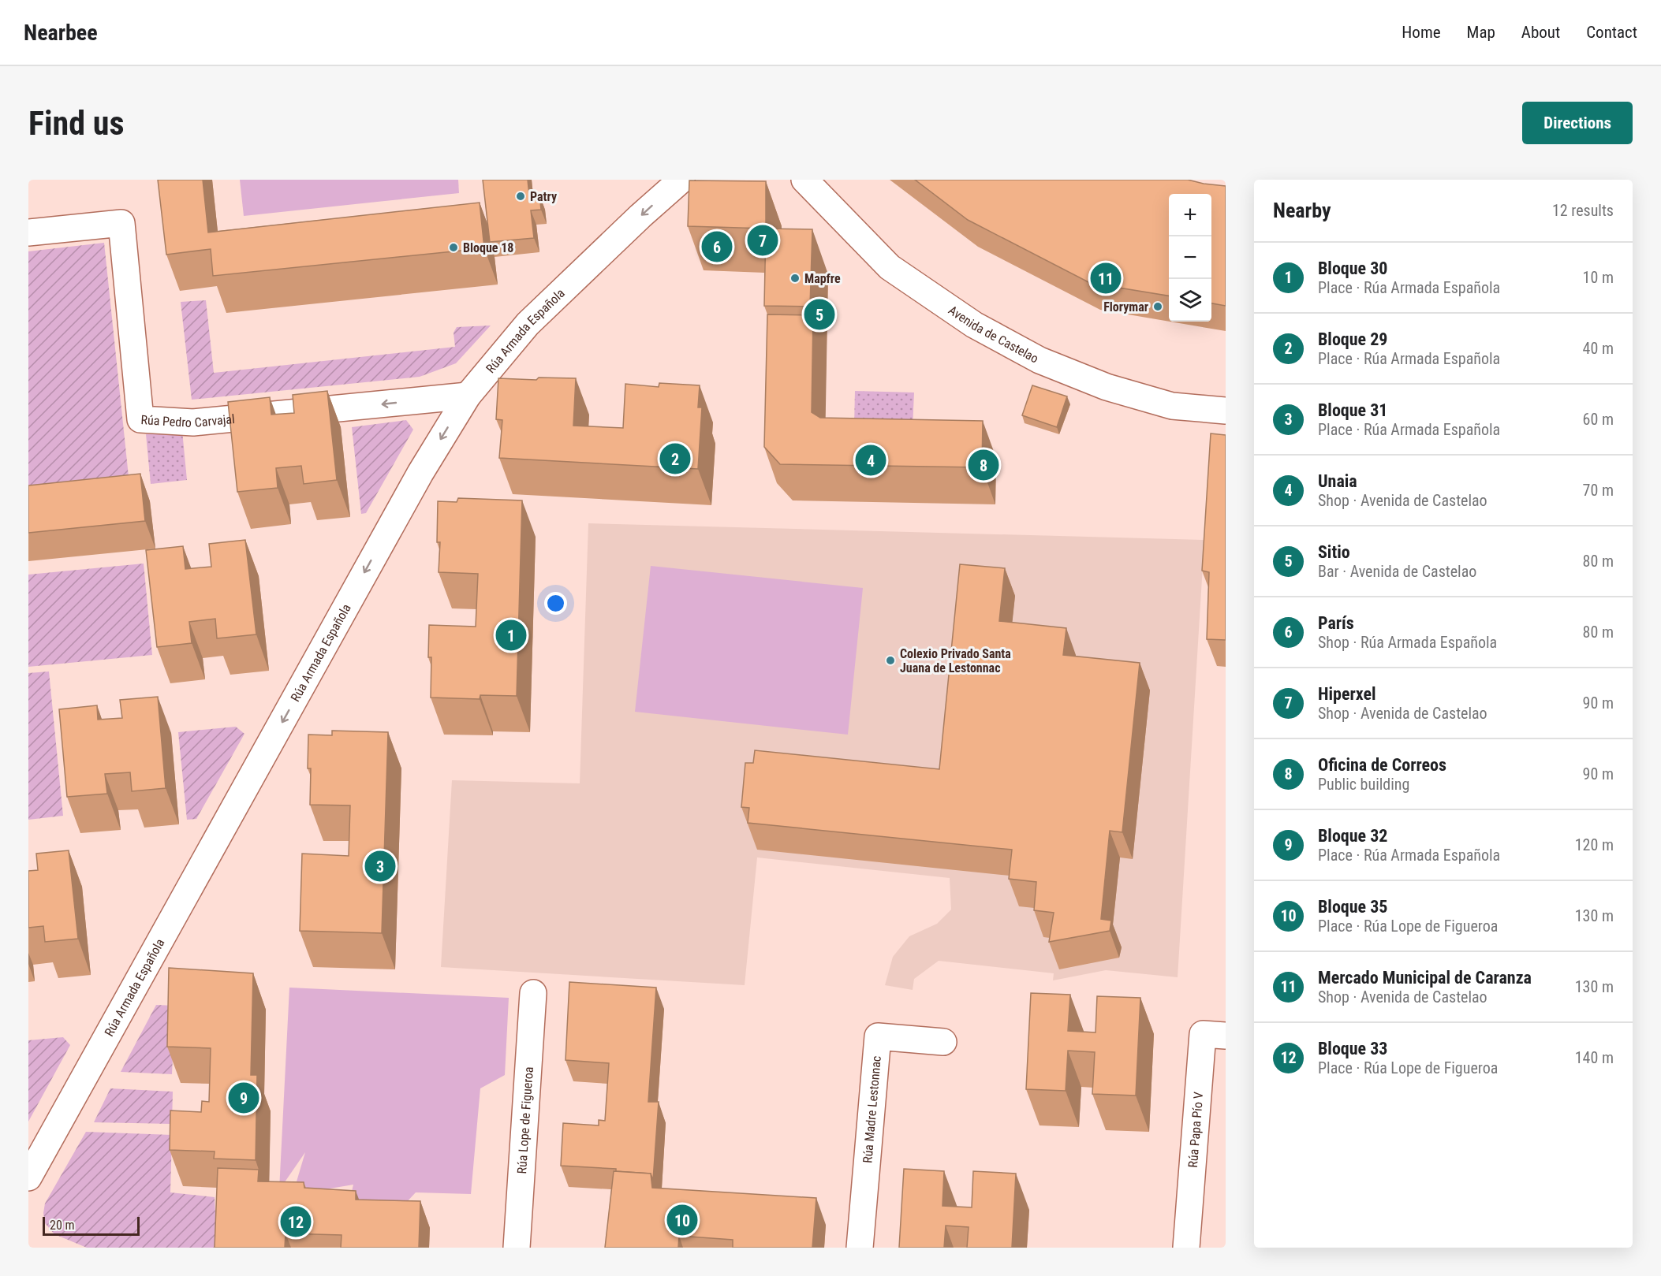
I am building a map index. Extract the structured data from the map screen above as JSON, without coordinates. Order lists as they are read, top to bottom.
{
  "streets": {
    "street": [
      "Rúa Armada Española",
      "Avenida de Castelao",
      "Rúa Pedro Carvajal",
      "Rúa Madre Lestonnac",
      "Rúa Lope de Figueroa",
      "Rúa Papa Pío V"
    ]
  },
  "crossings": [
    ["Rúa Armada Española", "Rúa Pedro Carvajal"]
  ],
  "one_way": ["Rúa Armada Española"],
  "places": [
    "Patry",
    "Bloque 18",
    "Mapfre",
    "Florymar",
    "Colexio Privado Santa Juana de Lestonnac"
  ],
  "scale_bar": "20 m",
  "page": {
    "header": "Nearbee",
    "nav": [
      "Home",
      "Map",
      "About",
      "Contact"
    ],
    "buttons": "Directions",
    "title": "Find us",
    "heading": ["Nearby", "12 results"],
    "map_buttons": ["+", "−"],
    "pins": [
      "7",
      "6",
      "11",
      "5",
      "2",
      "4",
      "8",
      "1",
      "3",
      "9",
      "10",
      "12"
    ],
    "list": [
      {
        "mark": "1",
        "name": "Bloque 30",
        "note": "Place · Rúa Armada Española",
        "value": "10 m"
      },
      {
        "mark": "2",
        "name": "Bloque 29",
        "note": "Place · Rúa Armada Española",
        "value": "40 m"
      },
      {
        "mark": "3",
        "name": "Bloque 31",
        "note": "Place · Rúa Armada Española",
        "value": "60 m"
      },
      {
        "mark": "4",
        "name": "Unaia",
        "note": "Shop · Avenida de Castelao",
        "value": "70 m"
      },
      {
        "mark": "5",
        "name": "Sitio",
        "note": "Bar · Avenida de Castelao",
        "value": "80 m"
      },
      {
        "mark": "6",
        "name": "París",
        "note": "Shop · Rúa Armada Española",
        "value": "80 m"
      },
      {
        "mark": "7",
        "name": "Hiperxel",
        "note": "Shop · Avenida de Castelao",
        "value": "90 m"
      },
      {
        "mark": "8",
        "name": "Oficina de Correos",
        "note": "Public building",
        "value": "90 m"
      },
      {
        "mark": "9",
        "name": "Bloque 32",
        "note": "Place · Rúa Armada Española",
        "value": "120 m"
      },
      {
        "mark": "10",
        "name": "Bloque 35",
        "note": "Place · Rúa Lope de Figueroa",
        "value": "130 m"
      },
      {
        "mark": "11",
        "name": "Mercado Municipal de Caranza",
        "note": "Shop · Avenida de Castelao",
        "value": "130 m"
      },
      {
        "mark": "12",
        "name": "Bloque 33",
        "note": "Place · Rúa Lope de Figueroa",
        "value": "140 m"
      }
    ],
    "scale": "20 m"
  }
}
